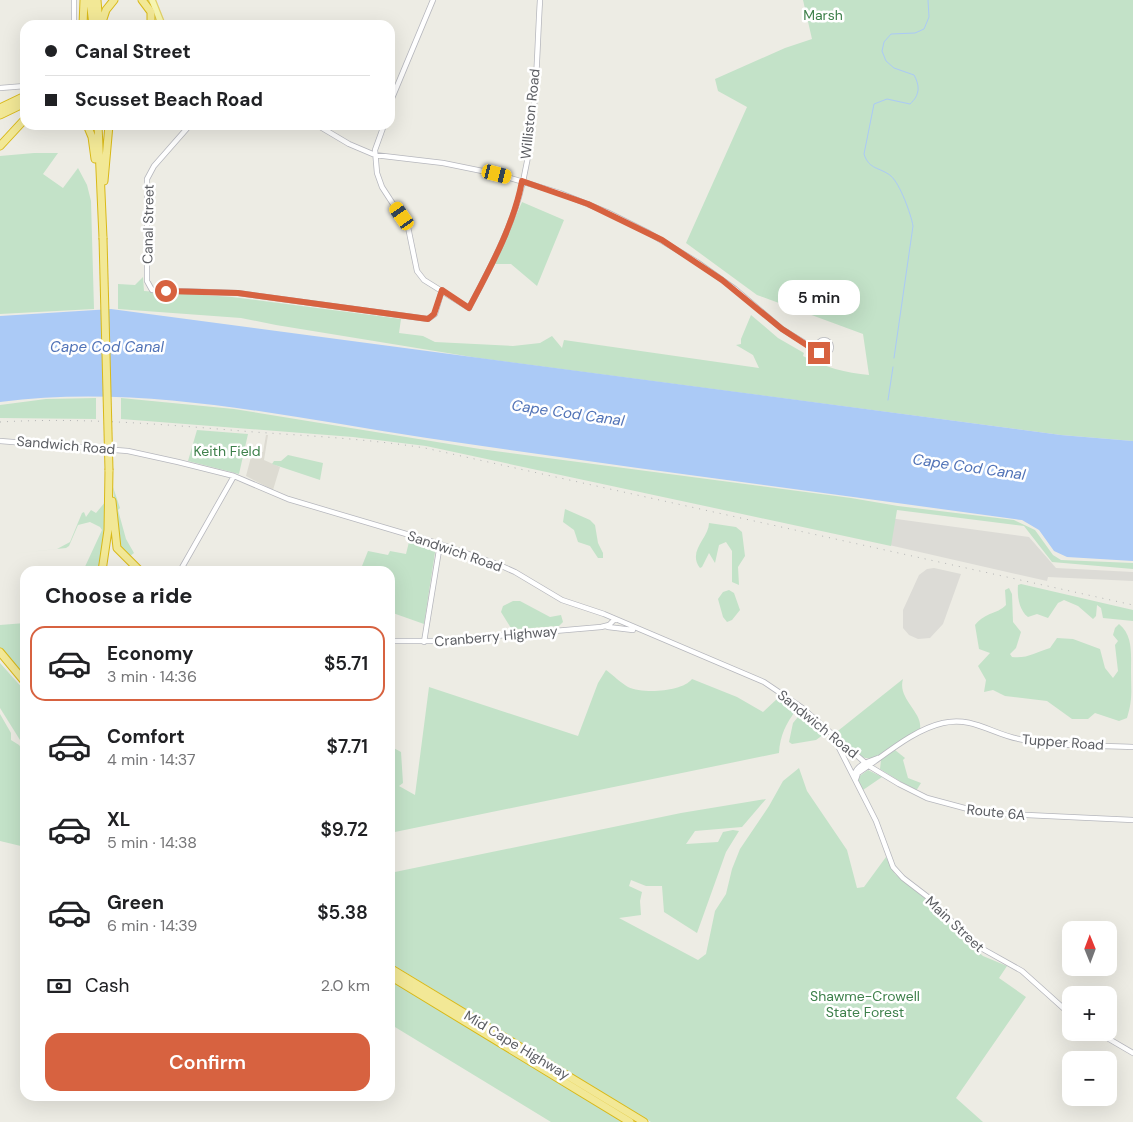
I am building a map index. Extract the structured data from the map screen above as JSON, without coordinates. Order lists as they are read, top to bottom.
{
  "streets": {
    "highway": ["Mid Cape Highway"],
    "main road": [
      "Williston Road",
      "Canal Street",
      "Sandwich Road",
      "Cranberry Highway",
      "Tupper Road",
      "Route 6A",
      "Main Street"
    ]
  },
  "crossings": [
    ["Williston Road", "Canal Street"],
    ["Sandwich Road", "Cranberry Highway"],
    ["Sandwich Road", "Tupper Road"],
    ["Sandwich Road", "Route 6A"],
    ["Sandwich Road", "Main Street"],
    ["Tupper Road", "Route 6A"]
  ],
  "water": ["Cape Cod Canal"],
  "parks": ["Marsh", "Keith Field", "Shawme-Crowell State Forest"],
  "north": "top",
  "page": {
    "banner": ["Canal Street", "Scusset Beach Road"],
    "bubble": "5 min",
    "heading": "Choose a ride",
    "list": [
      {
        "name": "Economy",
        "note": "3 min · 14:36",
        "value": "$5.71"
      },
      {
        "name": "Comfort",
        "note": "4 min · 14:37",
        "value": "$7.71"
      },
      {
        "name": "XL",
        "note": "5 min · 14:38",
        "value": "$9.72"
      },
      {
        "name": "Green",
        "note": "6 min · 14:39",
        "value": "$5.38"
      }
    ],
    "map_buttons": ["+", "−"],
    "pay": ["Cash", "2.0 km"],
    "buttons": "Confirm"
  }
}
